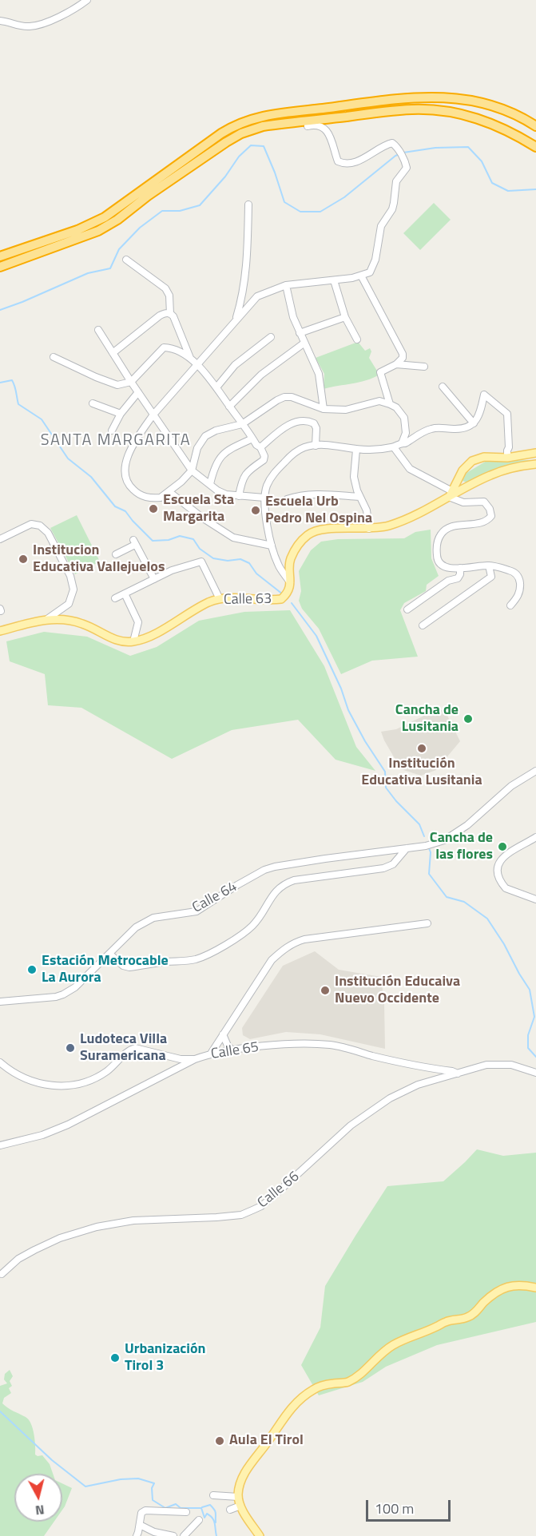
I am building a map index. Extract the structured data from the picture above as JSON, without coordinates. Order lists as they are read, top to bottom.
{
  "streets": {
    "main road": ["Calle 63"],
    "street": ["Calle 64", "Calle 65", "Calle 66"]
  },
  "crossings": [
    ["Calle 65", "Calle 66"]
  ],
  "districts": ["SANTA MARGARITA"],
  "places": [
    "Escuela Sta Margarita",
    "Escuela Urb Pedro Nel Ospina",
    "Institucion Educativa Vallejuelos",
    "Cancha de Lusitania",
    "Institución Educativa Lusitania",
    "Cancha de las flores",
    "Estación Metrocable La Aurora",
    "Institución Educaiva Nuevo Occidente",
    "Ludoteca Villa Suramericana",
    "Urbanización Tirol 3",
    "Aula El Tirol"
  ],
  "scale_bar": "100 m",
  "north": "bottom"
}
